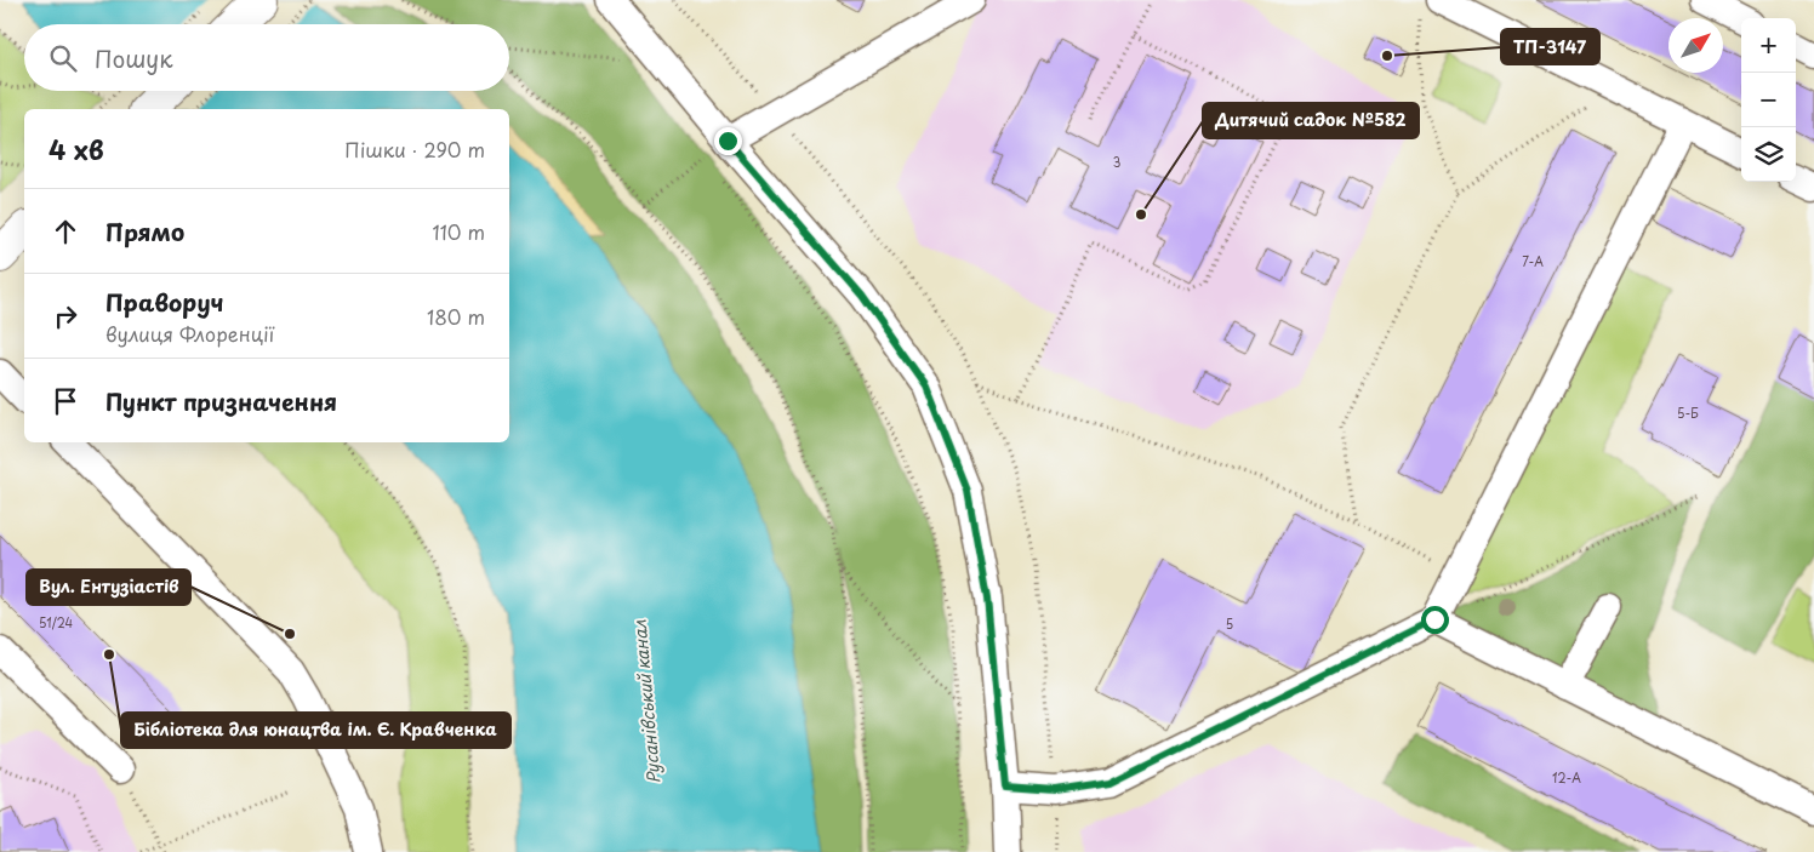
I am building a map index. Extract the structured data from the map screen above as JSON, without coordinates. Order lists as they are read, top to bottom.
{
  "water": ["Русанівський канал"],
  "places": [
    "ТП-3147",
    "Дитячий садок №582",
    "Вул. Ентузіастів",
    "Бібліотека для юнацтва ім. Є. Кравченка"
  ],
  "house_numbers": [
    "3",
    "7-А",
    "5-Б",
    "51/24",
    "5",
    "12-А"
  ],
  "north": "top right",
  "page": {
    "map_buttons": ["+", "−"],
    "search": "Пошук",
    "heading": ["4 хв", "Пішки · 290 m"],
    "list": [
      ["Прямо", "110 m"],
      ["Праворуч", "вулиця Флоренції", "180 m"],
      "Пункт призначення"
    ]
  }
}
